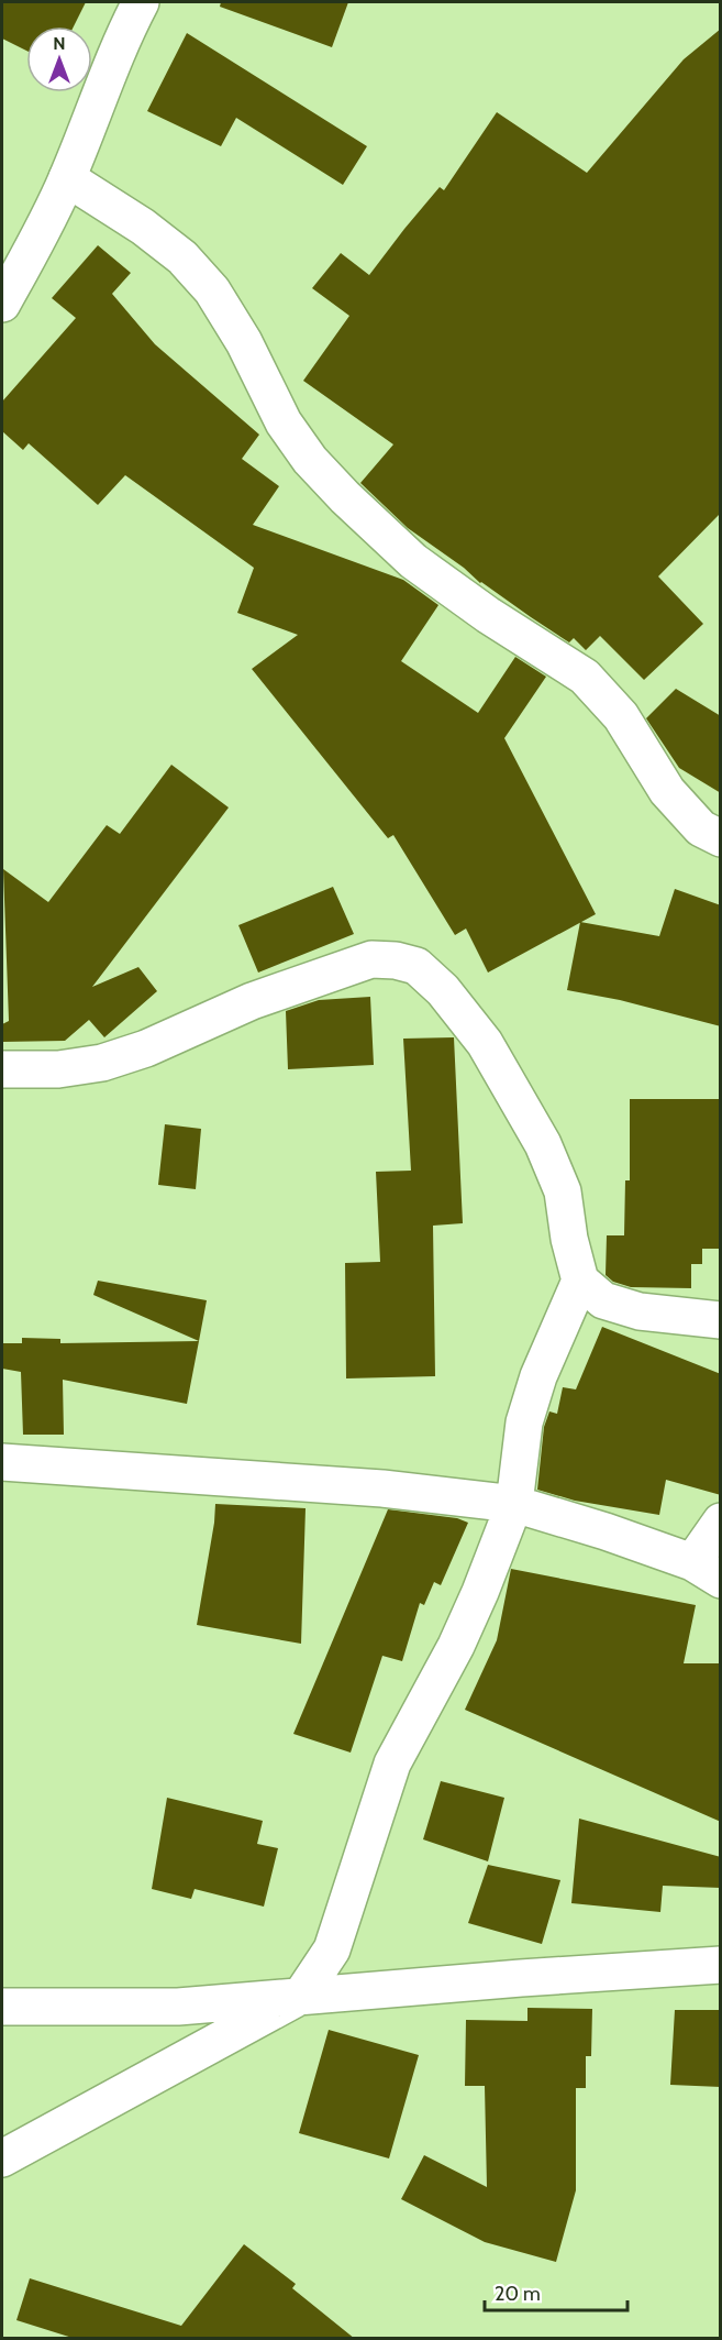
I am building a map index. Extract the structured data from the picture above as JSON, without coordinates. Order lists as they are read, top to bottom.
{
  "scale_bar": "20 m",
  "north": "top"
}
